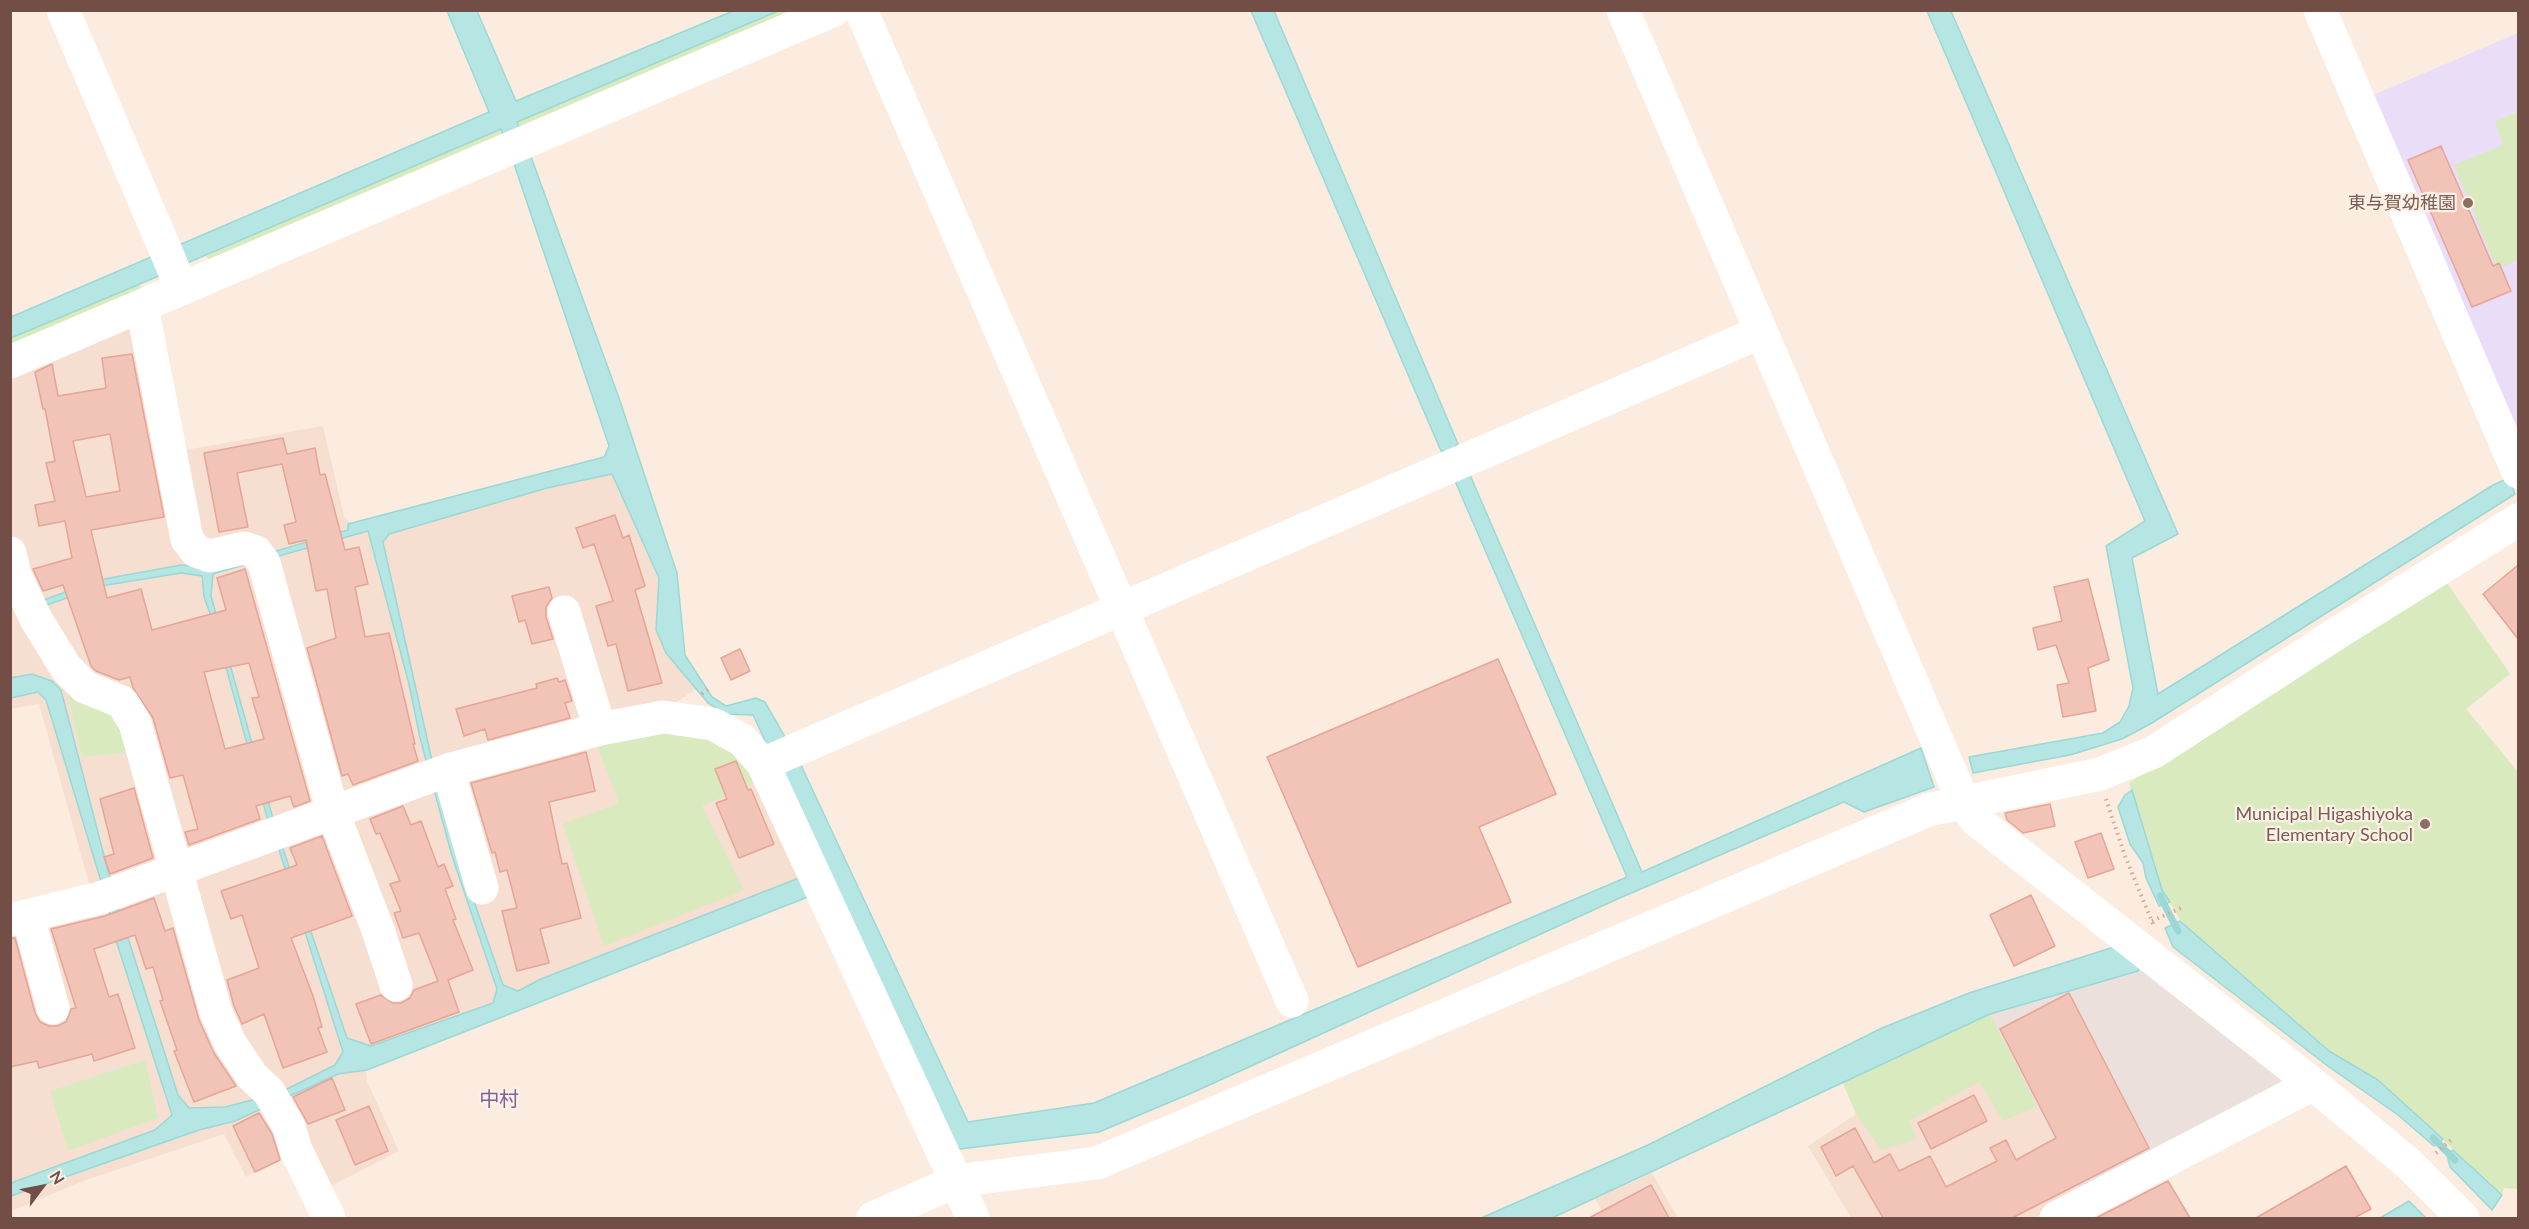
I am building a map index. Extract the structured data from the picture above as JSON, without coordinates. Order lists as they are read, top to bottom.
{
  "districts": ["中村"],
  "places": ["東与賀幼稚園", "Municipal Higashiyoka Elementary School"],
  "north": "top right"
}
